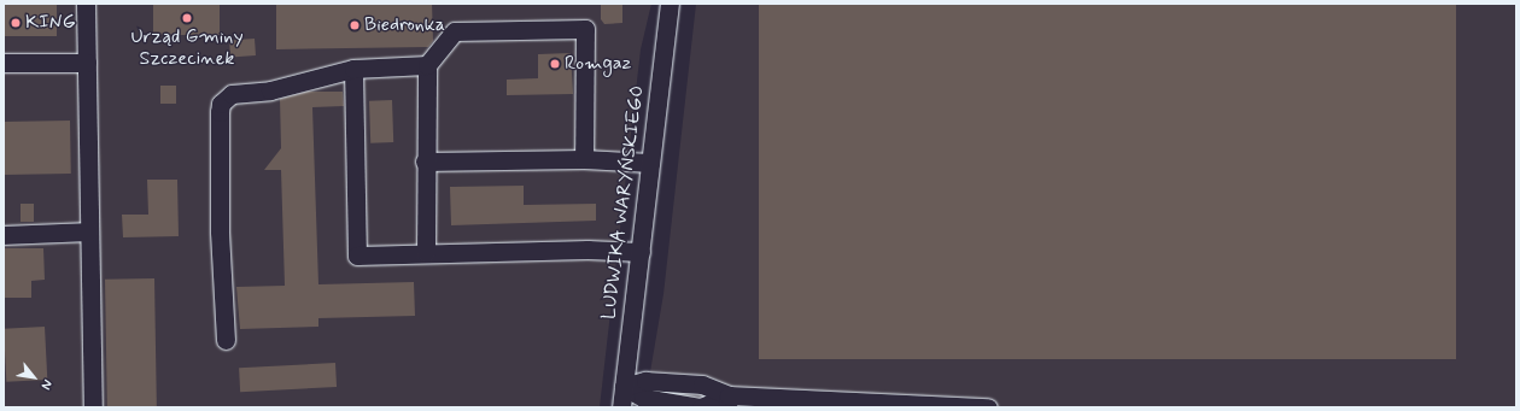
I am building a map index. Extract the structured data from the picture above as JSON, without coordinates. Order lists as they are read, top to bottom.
{
  "streets": {
    "street": ["LUDWIKA WARYŃSKIEGO"]
  },
  "places": [
    "Urząd Gminy Szczecinek",
    "KING",
    "Biedronka",
    "Romgaz"
  ],
  "north": "bottom right"
}
